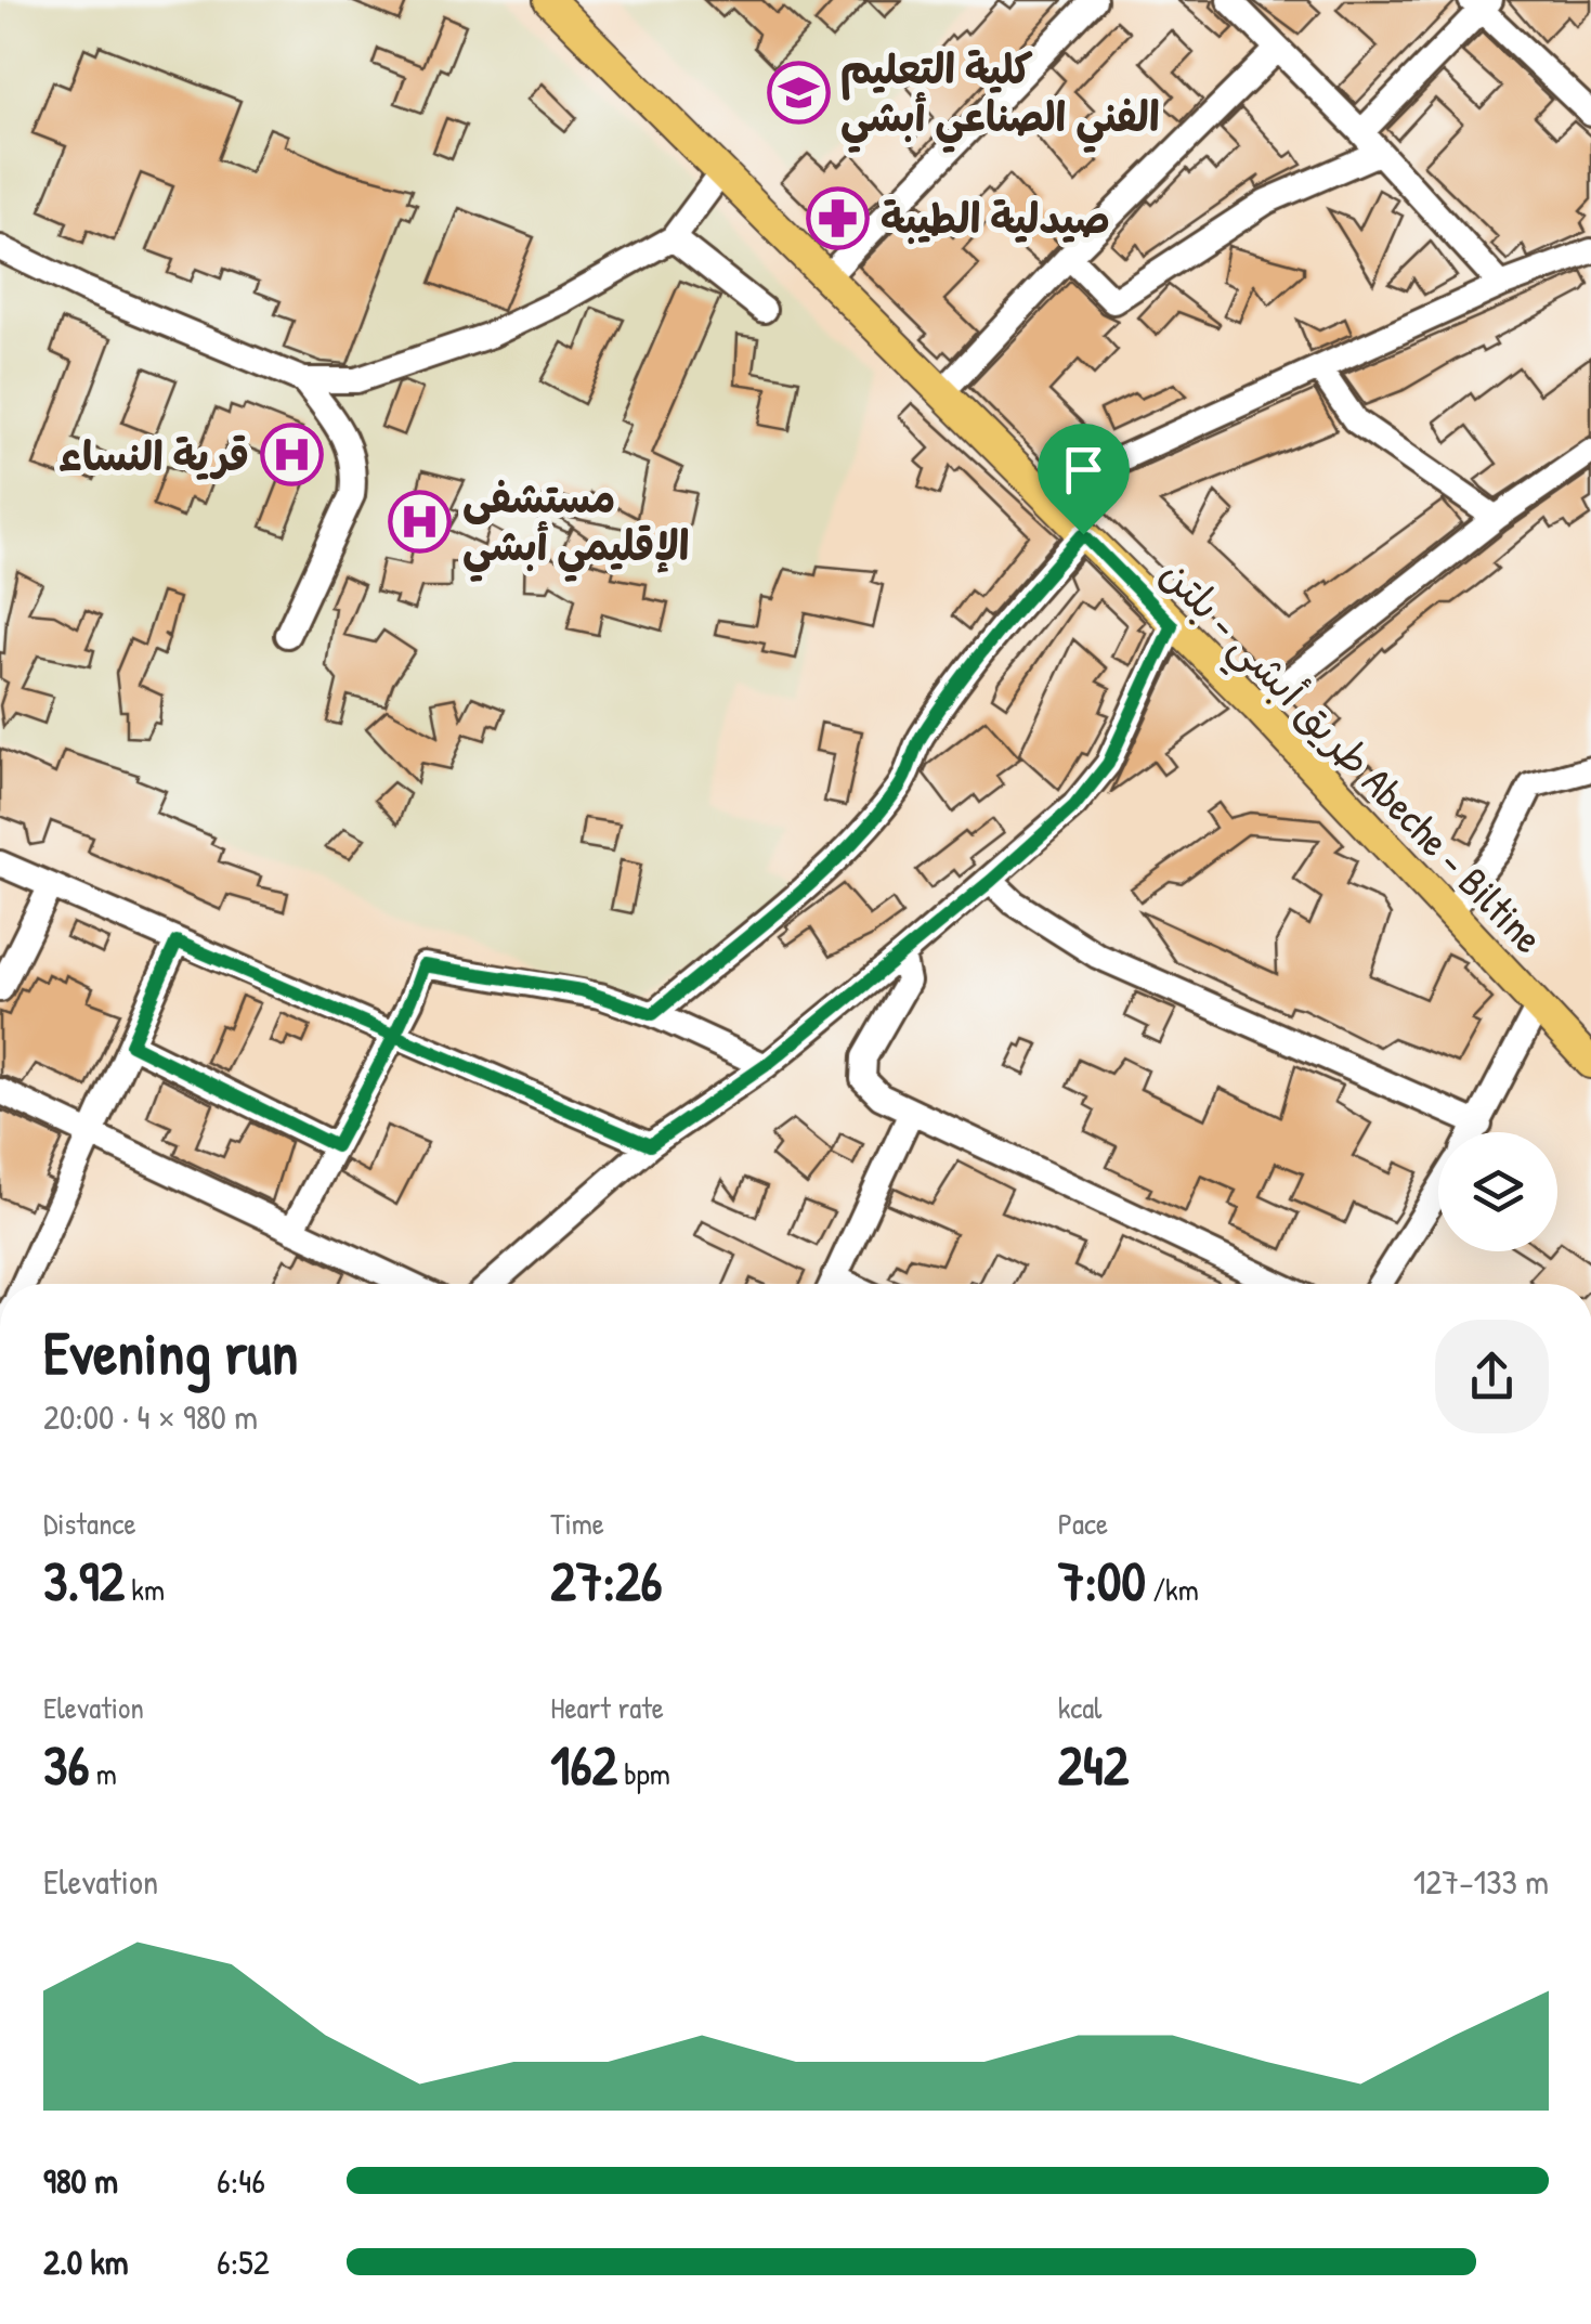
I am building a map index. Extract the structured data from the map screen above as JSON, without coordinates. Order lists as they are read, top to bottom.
{
  "streets": {
    "main road": ["طريق أبشي - بلتن Abeche - Biltine"]
  },
  "places": {
    "school or university": ["كلية التعليم الفني الصناعي أبشي"],
    "pharmacy": ["صيدلية الطيبة"],
    "hospital": ["قرية النساء", "مستشفى الإقليمي أبشي"]
  },
  "page": {
    "heading": ["Evening run", "20:00 · 4 × 980 m"],
    "stats": [
      ["Distance", "3.92 km"],
      ["Time", "27:26"],
      ["Pace", "7:00 /km"],
      ["Elevation", "36 m"],
      ["Heart rate", "162 bpm"],
      ["kcal", "242"]
    ],
    "chart": ["Elevation", "127–133 m"],
    "list": [
      {
        "name": "980 m",
        "note": "6:46"
      },
      {
        "name": "2.0 km",
        "note": "6:52"
      }
    ]
  }
}
